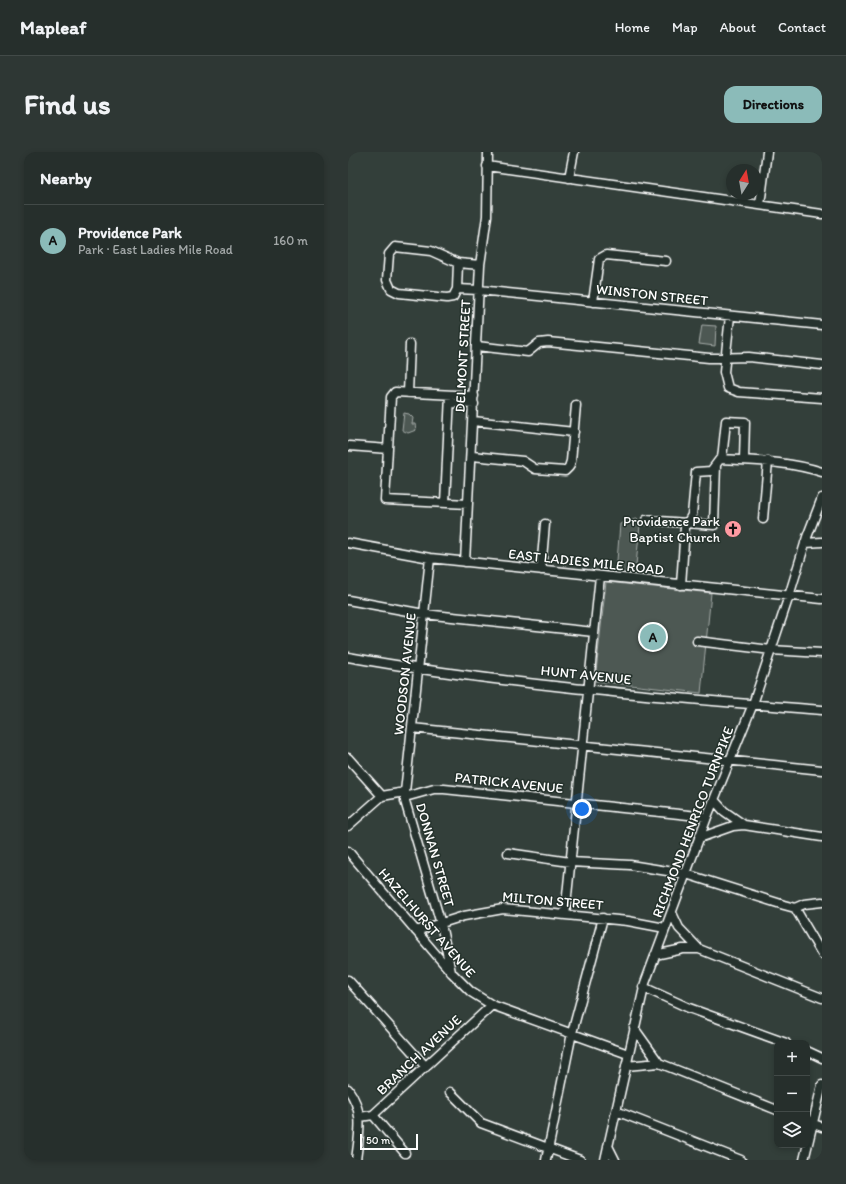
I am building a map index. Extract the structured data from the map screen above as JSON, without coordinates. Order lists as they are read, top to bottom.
{
  "streets": {
    "street": [
      "WINSTON STREET",
      "DELMONT STREET",
      "EAST LADIES MILE ROAD",
      "WOODSON AVENUE",
      "HUNT AVENUE",
      "PATRICK AVENUE",
      "RICHMOND HENRICO TURNPIKE",
      "DONNAN STREET",
      "MILTON STREET",
      "HAZELHURST AVENUE",
      "BRANCH AVENUE"
    ]
  },
  "crossings": [
    ["WINSTON STREET", "DELMONT STREET"],
    ["DELMONT STREET", "EAST LADIES MILE ROAD"],
    ["EAST LADIES MILE ROAD", "WOODSON AVENUE"],
    ["EAST LADIES MILE ROAD", "RICHMOND HENRICO TURNPIKE"],
    ["WOODSON AVENUE", "HUNT AVENUE"],
    ["WOODSON AVENUE", "PATRICK AVENUE"],
    ["WOODSON AVENUE", "DONNAN STREET"],
    ["HUNT AVENUE", "RICHMOND HENRICO TURNPIKE"],
    ["PATRICK AVENUE", "RICHMOND HENRICO TURNPIKE"],
    ["PATRICK AVENUE", "DONNAN STREET"],
    ["RICHMOND HENRICO TURNPIKE", "MILTON STREET"],
    ["RICHMOND HENRICO TURNPIKE", "HAZELHURST AVENUE"],
    ["DONNAN STREET", "MILTON STREET"],
    ["MILTON STREET", "HAZELHURST AVENUE"],
    ["HAZELHURST AVENUE", "BRANCH AVENUE"]
  ],
  "places": {
    "church": ["Providence Park Baptist Church"]
  },
  "scale_bar": "50 m",
  "north": "top",
  "page": {
    "header": "Mapleaf",
    "nav": [
      "Home",
      "Map",
      "About",
      "Contact"
    ],
    "buttons": "Directions",
    "title": "Find us",
    "heading": "Nearby",
    "list": [
      {
        "mark": "A",
        "name": "Providence Park",
        "note": "Park · East Ladies Mile Road",
        "value": "160 m"
      }
    ],
    "pins": "A",
    "map_buttons": ["+", "−"],
    "scale": "50 m"
  }
}
